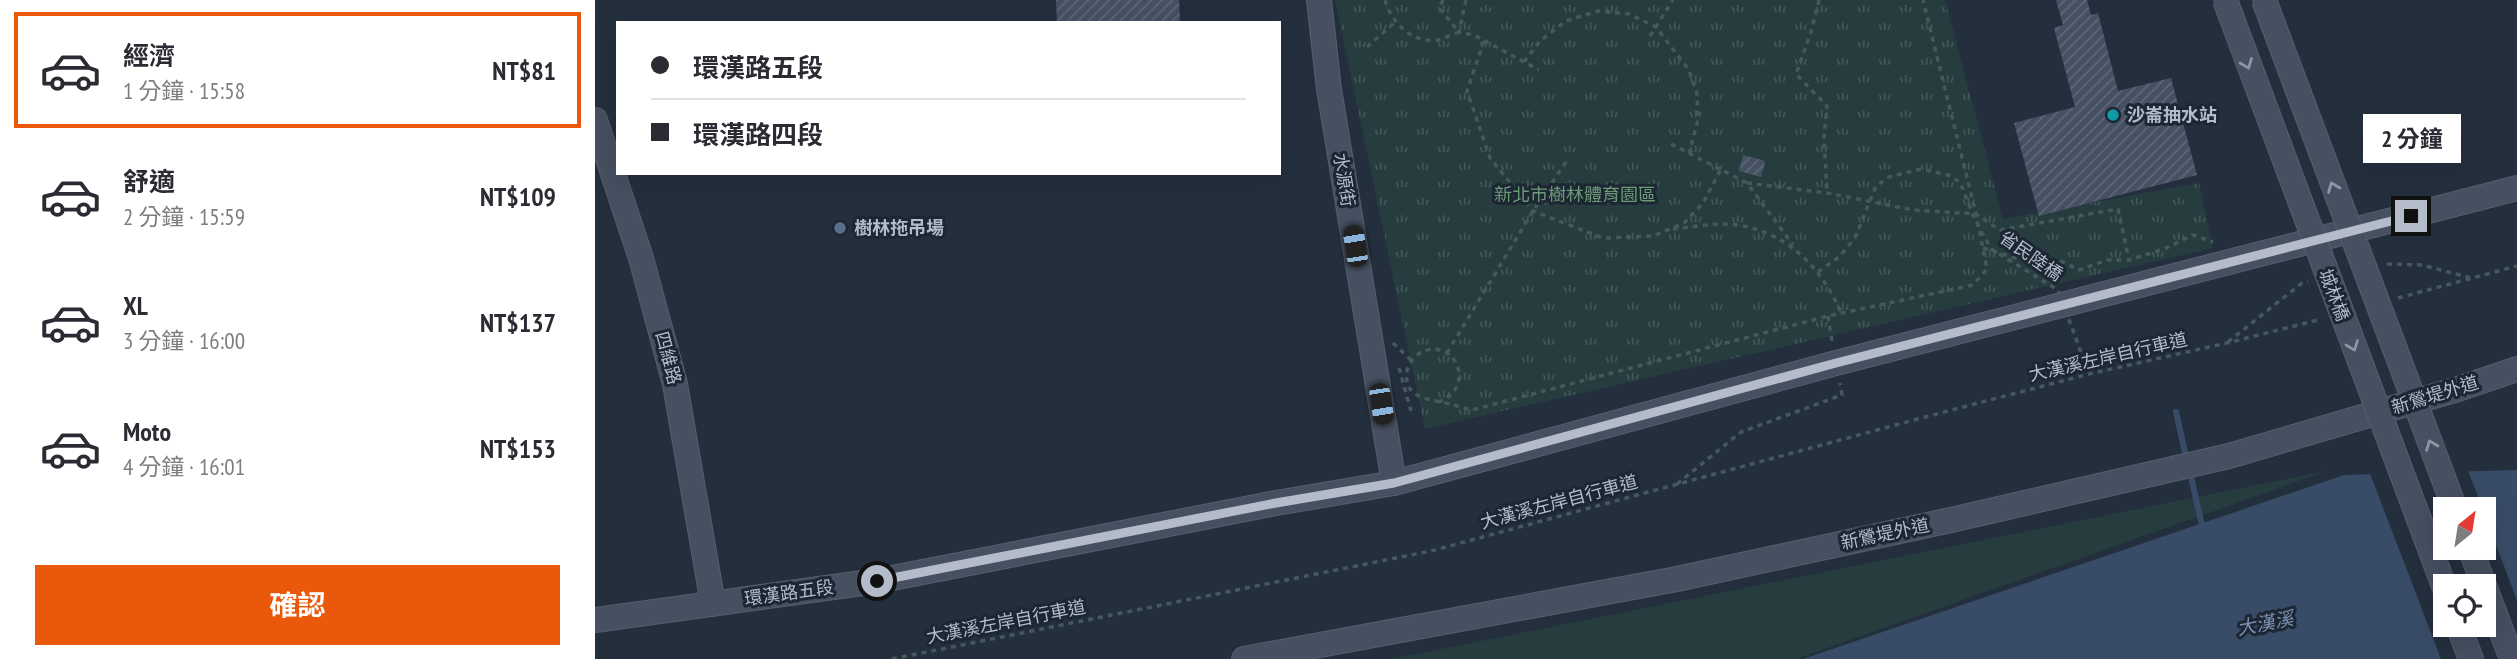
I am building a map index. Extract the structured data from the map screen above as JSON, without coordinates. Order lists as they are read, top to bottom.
{
  "streets": {
    "street": [
      "水源街",
      "城林橋",
      "四維路",
      "新鶯堤外道",
      "環漢路五段"
    ],
    "path": ["省民陸橋", "大漢溪左岸自行車道"]
  },
  "crossings": [
    ["水源街", "環漢路五段"],
    ["省民陸橋", "大漢溪左岸自行車道"],
    ["四維路", "環漢路五段"]
  ],
  "water": ["大漢溪"],
  "parks": ["新北市樹林體育園區"],
  "places": ["沙崙抽水站", "樹林拖吊場"],
  "north": "top right",
  "page": {
    "list": [
      {
        "name": "經濟",
        "note": "1 分鐘 · 15:58",
        "value": "NT$81"
      },
      {
        "name": "舒適",
        "note": "2 分鐘 · 15:59",
        "value": "NT$109"
      },
      {
        "name": "XL",
        "note": "3 分鐘 · 16:00",
        "value": "NT$137"
      },
      {
        "name": "Moto",
        "note": "4 分鐘 · 16:01",
        "value": "NT$153"
      }
    ],
    "banner": ["環漢路五段", "環漢路四段"],
    "bubble": "2 分鐘",
    "buttons": "確認"
  }
}
